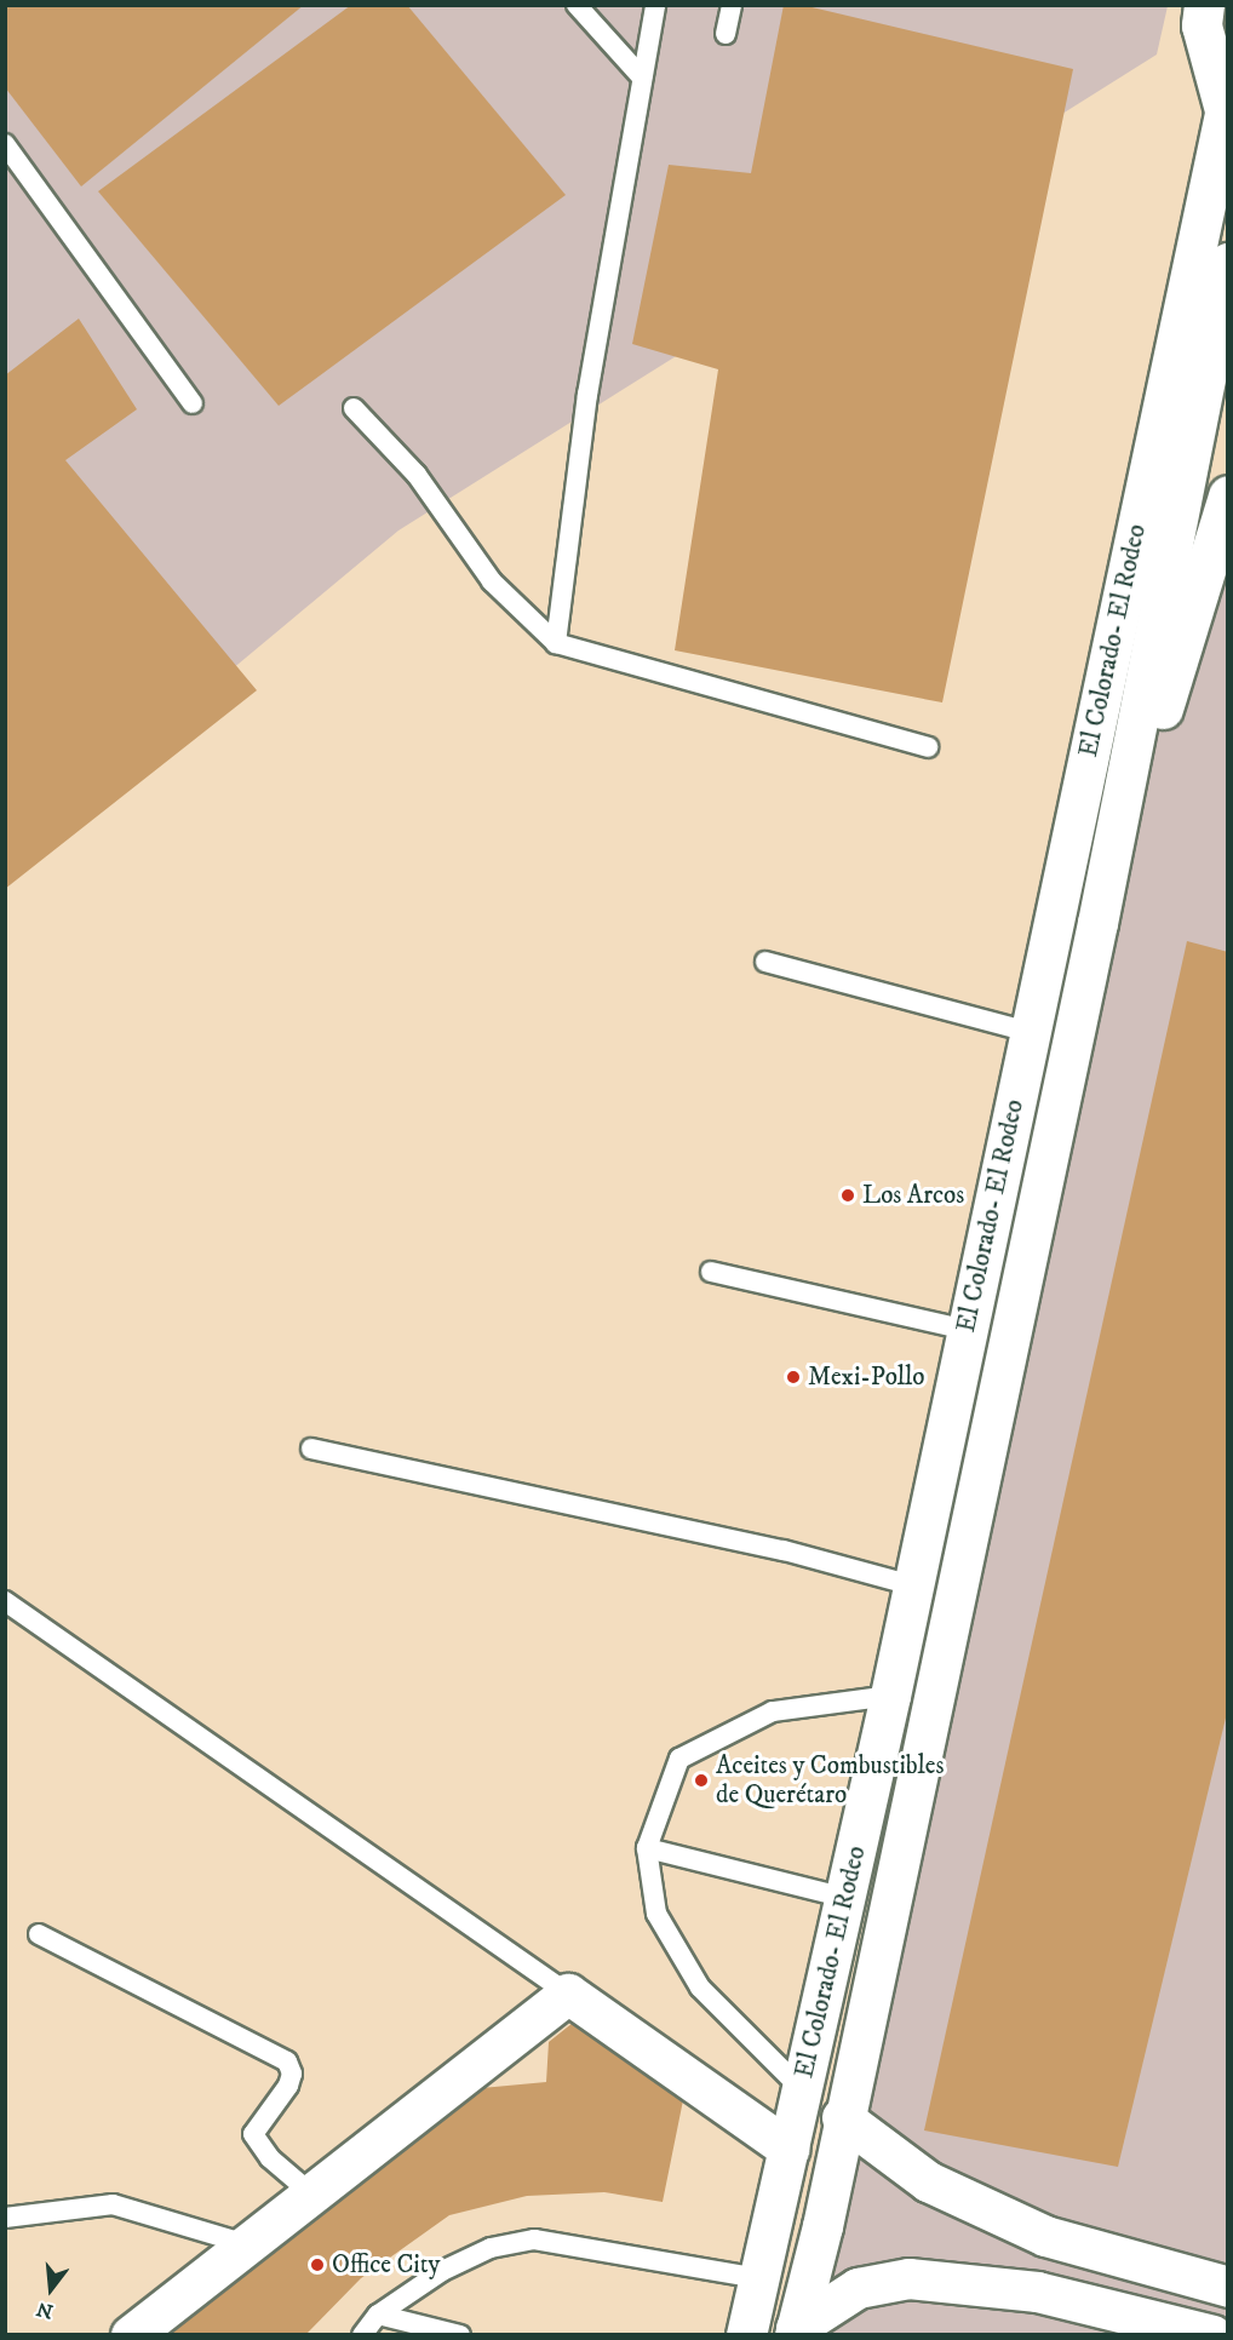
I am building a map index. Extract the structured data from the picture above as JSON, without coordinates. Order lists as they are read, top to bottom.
{
  "streets": {
    "main road": ["El Colorado- El Rodeo"]
  },
  "places": [
    "Los Arcos",
    "Mexi-Pollo",
    "Aceites y Combustibles de Querétaro",
    "Office City"
  ],
  "north": "bottom"
}
